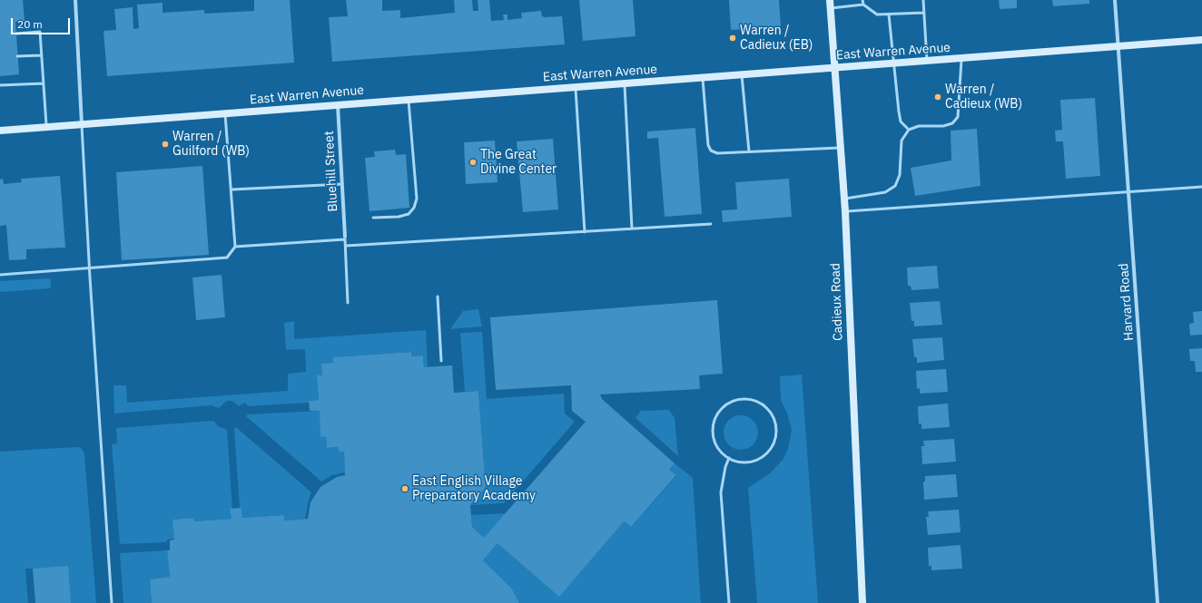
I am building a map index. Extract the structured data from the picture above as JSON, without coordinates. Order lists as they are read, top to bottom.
{
  "streets": {
    "main road": ["East Warren Avenue", "Cadieux Road"],
    "street": ["Bluehill Street", "Harvard Road"]
  },
  "crossings": [
    ["East Warren Avenue", "Bluehill Street"],
    ["East Warren Avenue", "Cadieux Road"],
    ["East Warren Avenue", "Harvard Road"]
  ],
  "places": [
    "Warren / Cadieux (EB)",
    "Warren / Cadieux (WB)",
    "Warren / Guilford (WB)",
    "The Great Divine Center",
    "East English Village Preparatory Academy"
  ],
  "scale_bar": "20 m"
}
